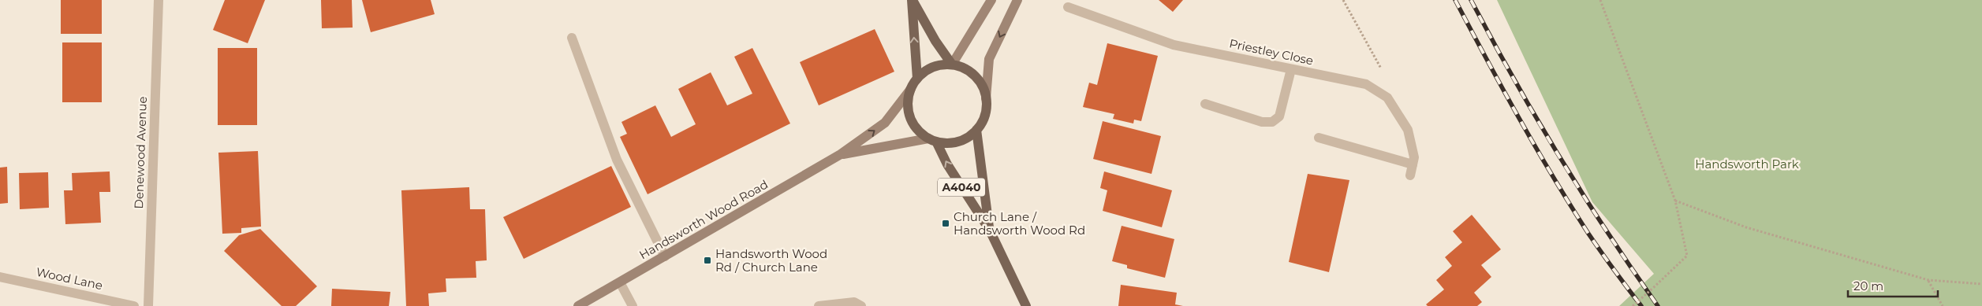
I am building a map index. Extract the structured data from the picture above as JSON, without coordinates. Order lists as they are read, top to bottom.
{
  "streets": {
    "main road": ["A4040", "Handsworth Wood Road"],
    "street": ["Priestley Close", "Denewood Avenue", "Wood Lane"]
  },
  "crossings": [
    ["A4040", "Handsworth Wood Road"]
  ],
  "parks": ["Handsworth Park"],
  "places": {
    "transit": ["Church Lane / Handsworth Wood Rd", "Handsworth Wood Rd / Church Lane"]
  },
  "scale_bar": "20 m"
}
